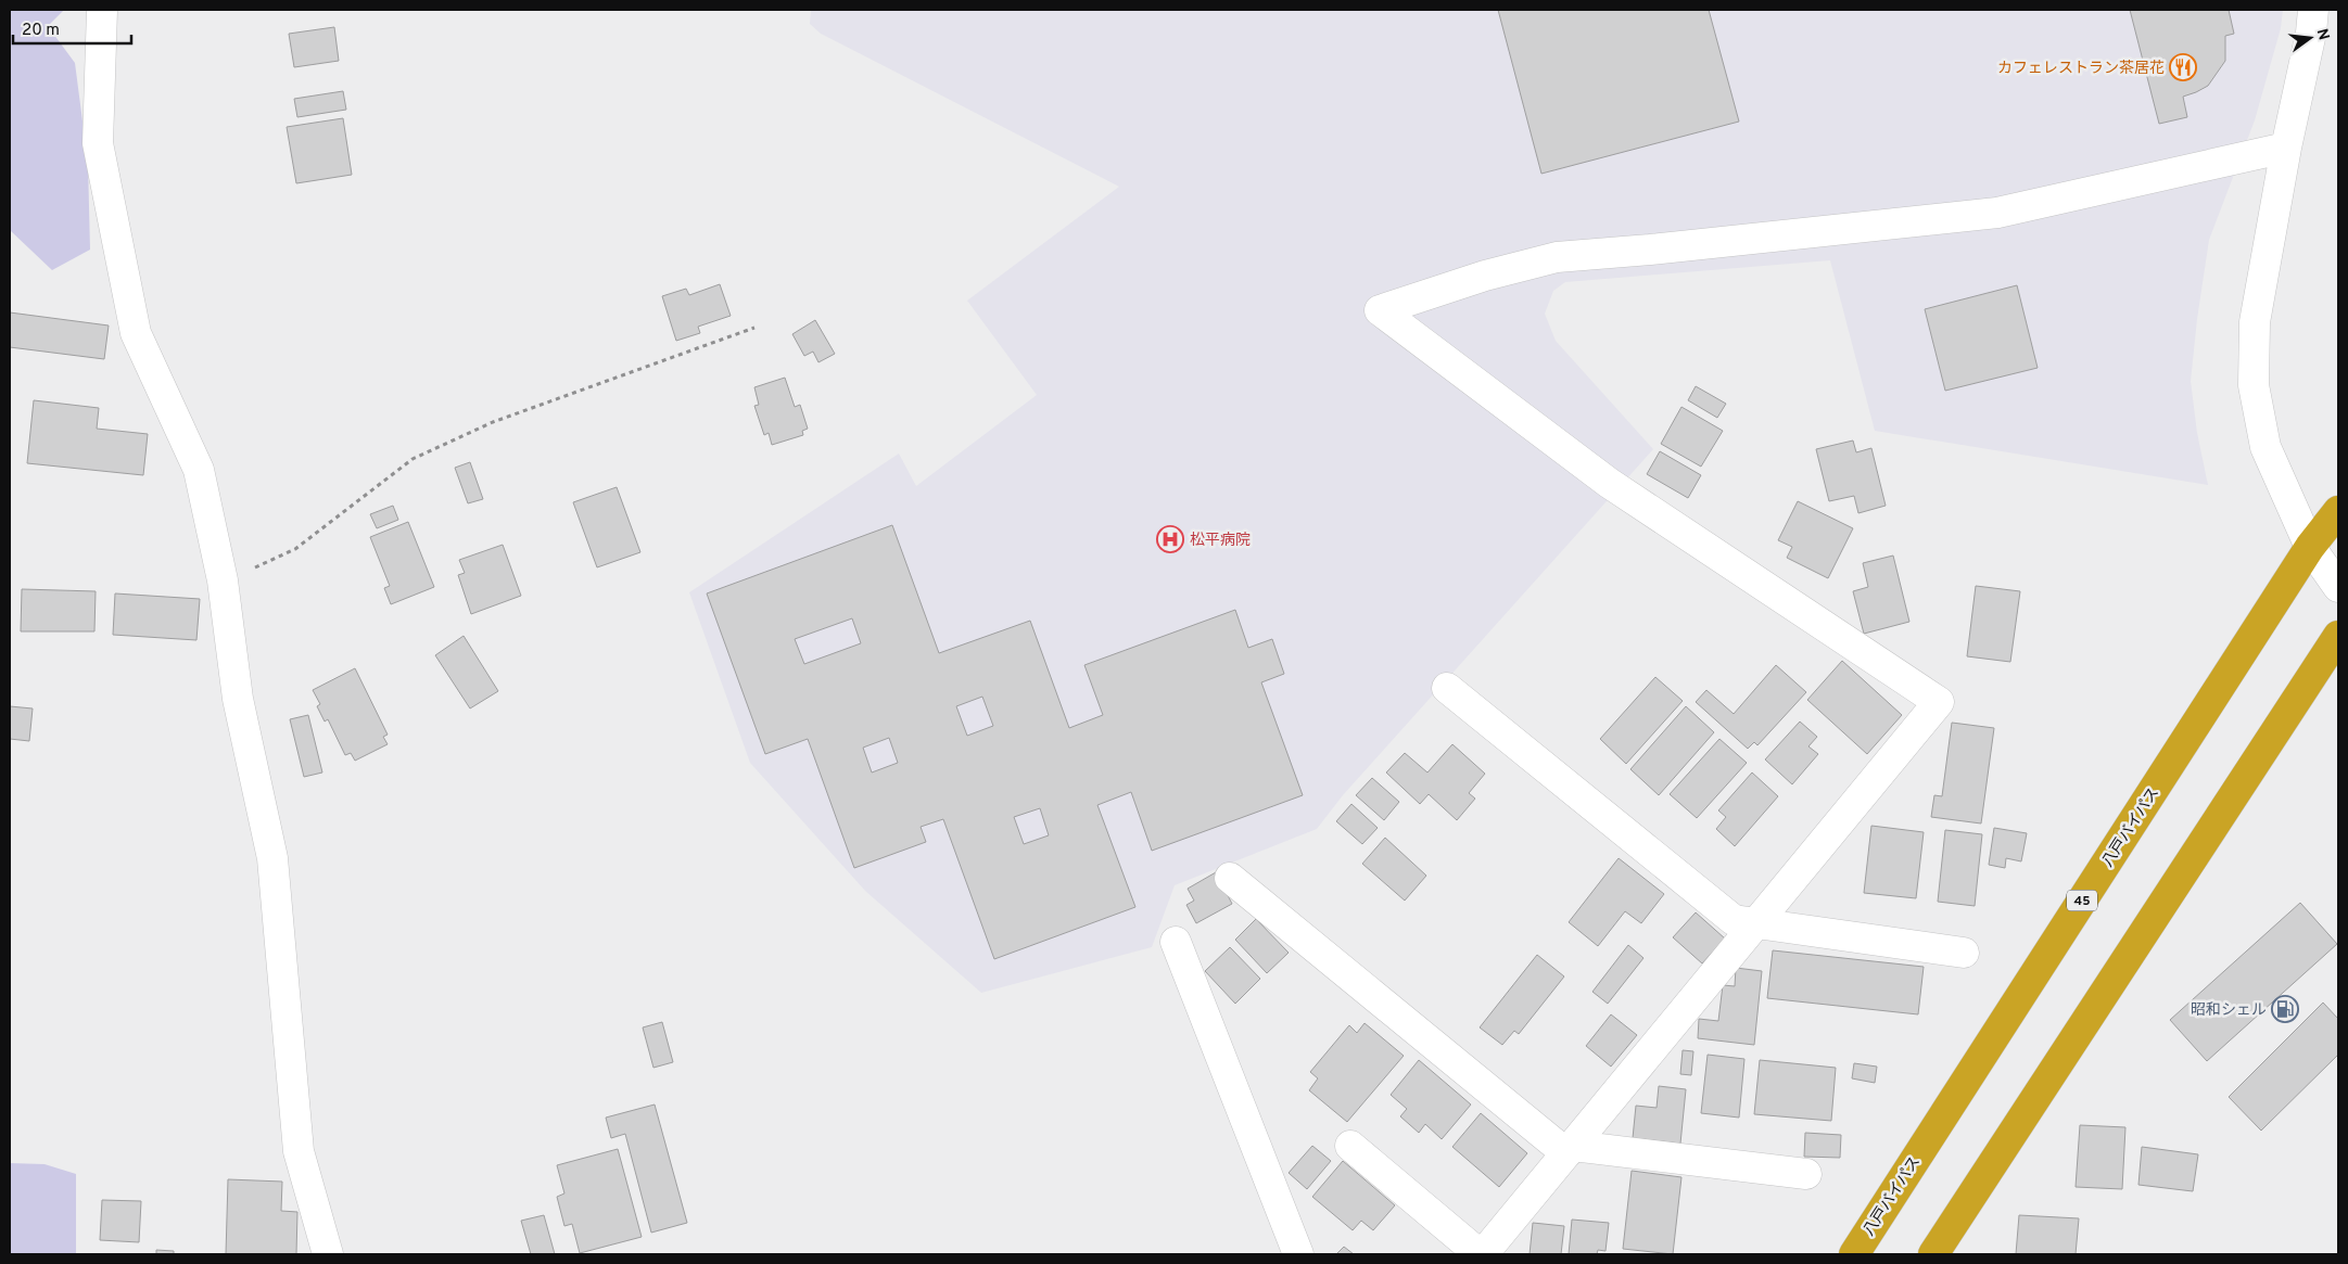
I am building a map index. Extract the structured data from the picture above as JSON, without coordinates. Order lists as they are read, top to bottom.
{
  "streets": {
    "highway": ["八戸バイパス", "45"]
  },
  "places": {
    "restaurant": ["カフェレストラン茶居花"],
    "hospital": ["松平病院"],
    "fuel station": ["昭和シェル"]
  },
  "scale_bar": "20 m",
  "north": "right"
}
